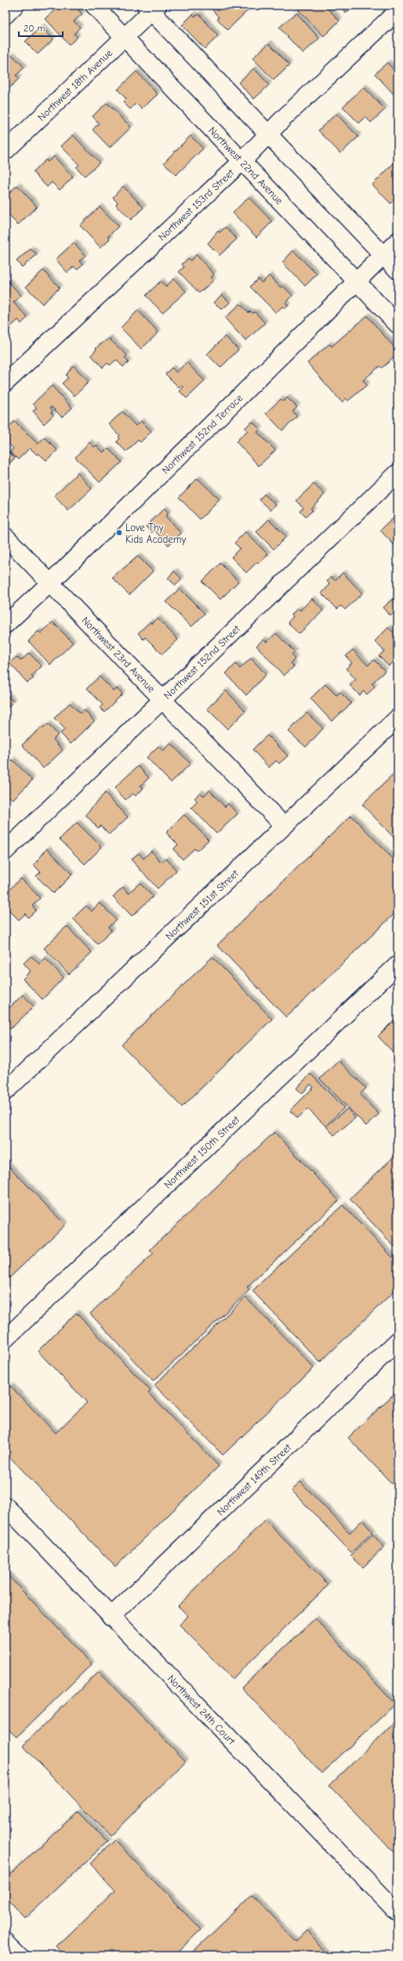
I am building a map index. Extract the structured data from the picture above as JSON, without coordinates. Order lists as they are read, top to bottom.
{
  "streets": {
    "street": [
      "Northwest 18th Avenue",
      "Northwest 22nd Avenue",
      "Northwest 153rd Street",
      "Northwest 152nd Terrace",
      "Northwest 23rd Avenue",
      "Northwest 152nd Street",
      "Northwest 151st Street",
      "Northwest 150th Street",
      "Northwest 149th Street",
      "Northwest 24th Court"
    ]
  },
  "crossings": [
    ["Northwest 18th Avenue", "Northwest 22nd Avenue"],
    ["Northwest 22nd Avenue", "Northwest 153rd Street"],
    ["Northwest 22nd Avenue", "Northwest 152nd Terrace"],
    ["Northwest 152nd Terrace", "Northwest 23rd Avenue"],
    ["Northwest 23rd Avenue", "Northwest 152nd Street"],
    ["Northwest 23rd Avenue", "Northwest 151st Street"],
    ["Northwest 149th Street", "Northwest 24th Court"]
  ],
  "places": ["Love Thy Kids Academy"],
  "scale_bar": "20 m"
}
